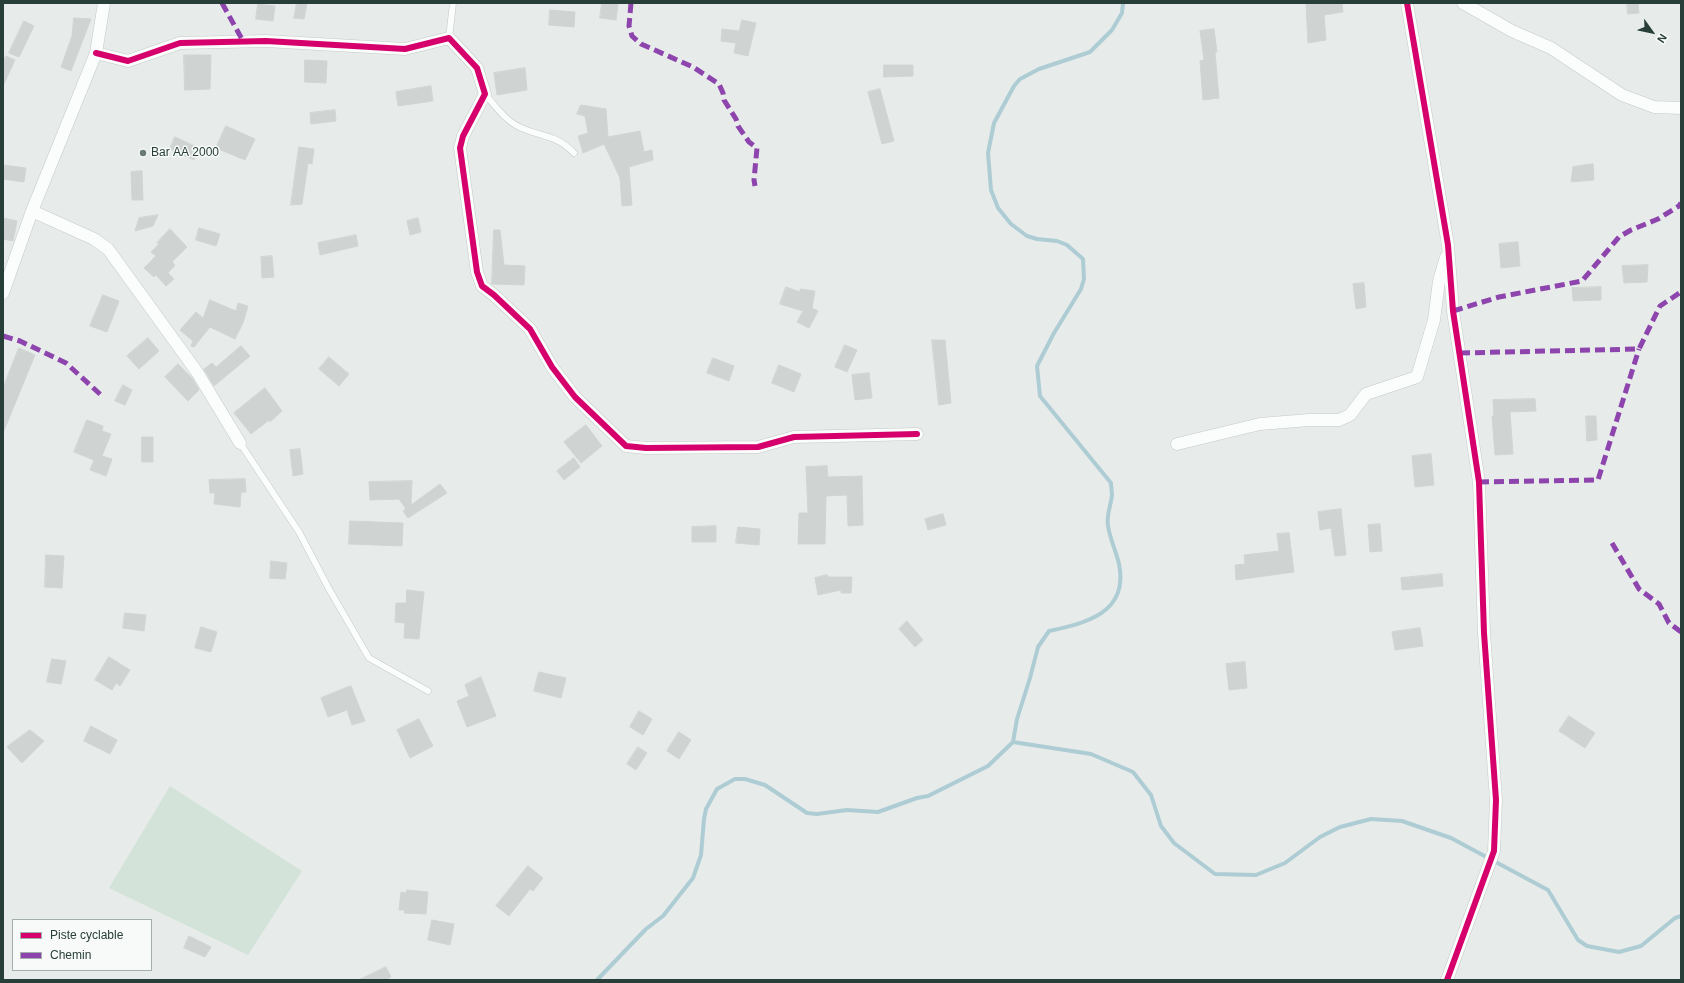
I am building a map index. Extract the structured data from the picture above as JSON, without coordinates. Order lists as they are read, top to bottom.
{
  "places": ["Bar AA 2000"],
  "legend": ["Piste cyclable", "Chemin"],
  "north": "bottom right"
}
